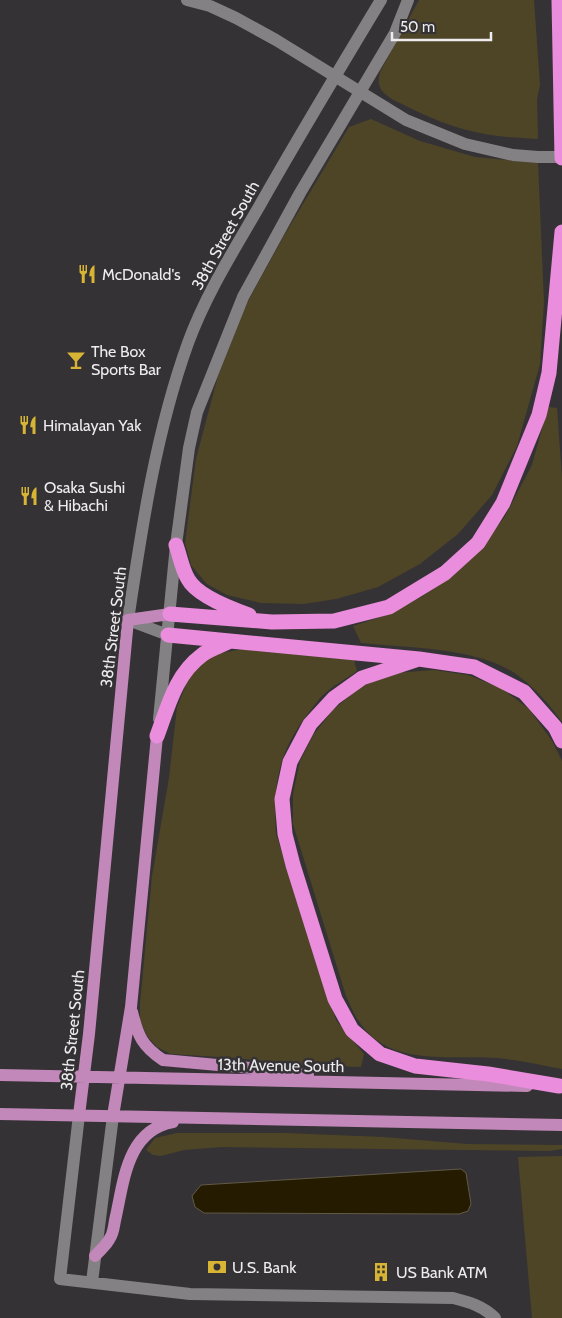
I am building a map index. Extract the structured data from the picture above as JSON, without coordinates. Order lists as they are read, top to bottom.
{
  "streets": {
    "main road": ["38th Street South", "13th Avenue South"]
  },
  "crossings": [
    ["38th Street South", "13th Avenue South"]
  ],
  "places": {
    "restaurant": ["McDonald's", "Himalayan Yak", "Osaka Sushi & Hibachi"],
    "bar": ["The Box Sports Bar"],
    "bank": ["U.S. Bank"],
    "building": ["US Bank ATM"]
  },
  "scale_bar": "50 m"
}
